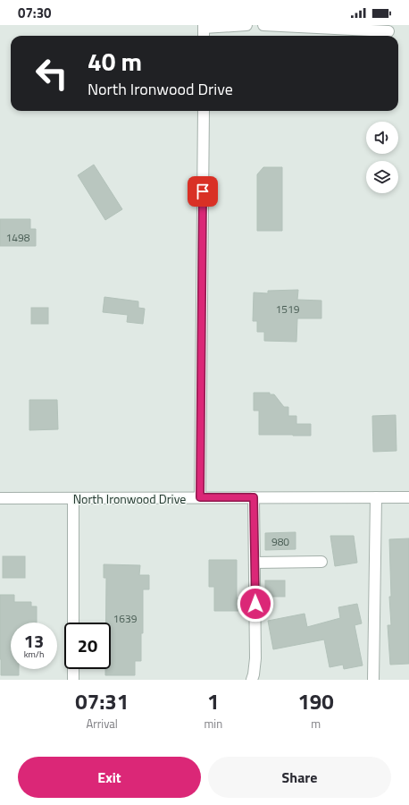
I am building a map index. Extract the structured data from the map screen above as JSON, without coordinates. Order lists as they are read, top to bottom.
{
  "streets": {
    "street": ["North Ironwood Drive"]
  },
  "house_numbers": [
    "1498",
    "1519",
    "980",
    "1639"
  ],
  "page": {
    "status": "07:30",
    "turn": ["40 m", "North Ironwood Drive"],
    "speed": "13 km/h",
    "limit": "20",
    "eta": [
      "07:31",
      "Arrival",
      "1",
      "min",
      "190",
      "m"
    ],
    "buttons": ["Exit", "Share"]
  }
}
